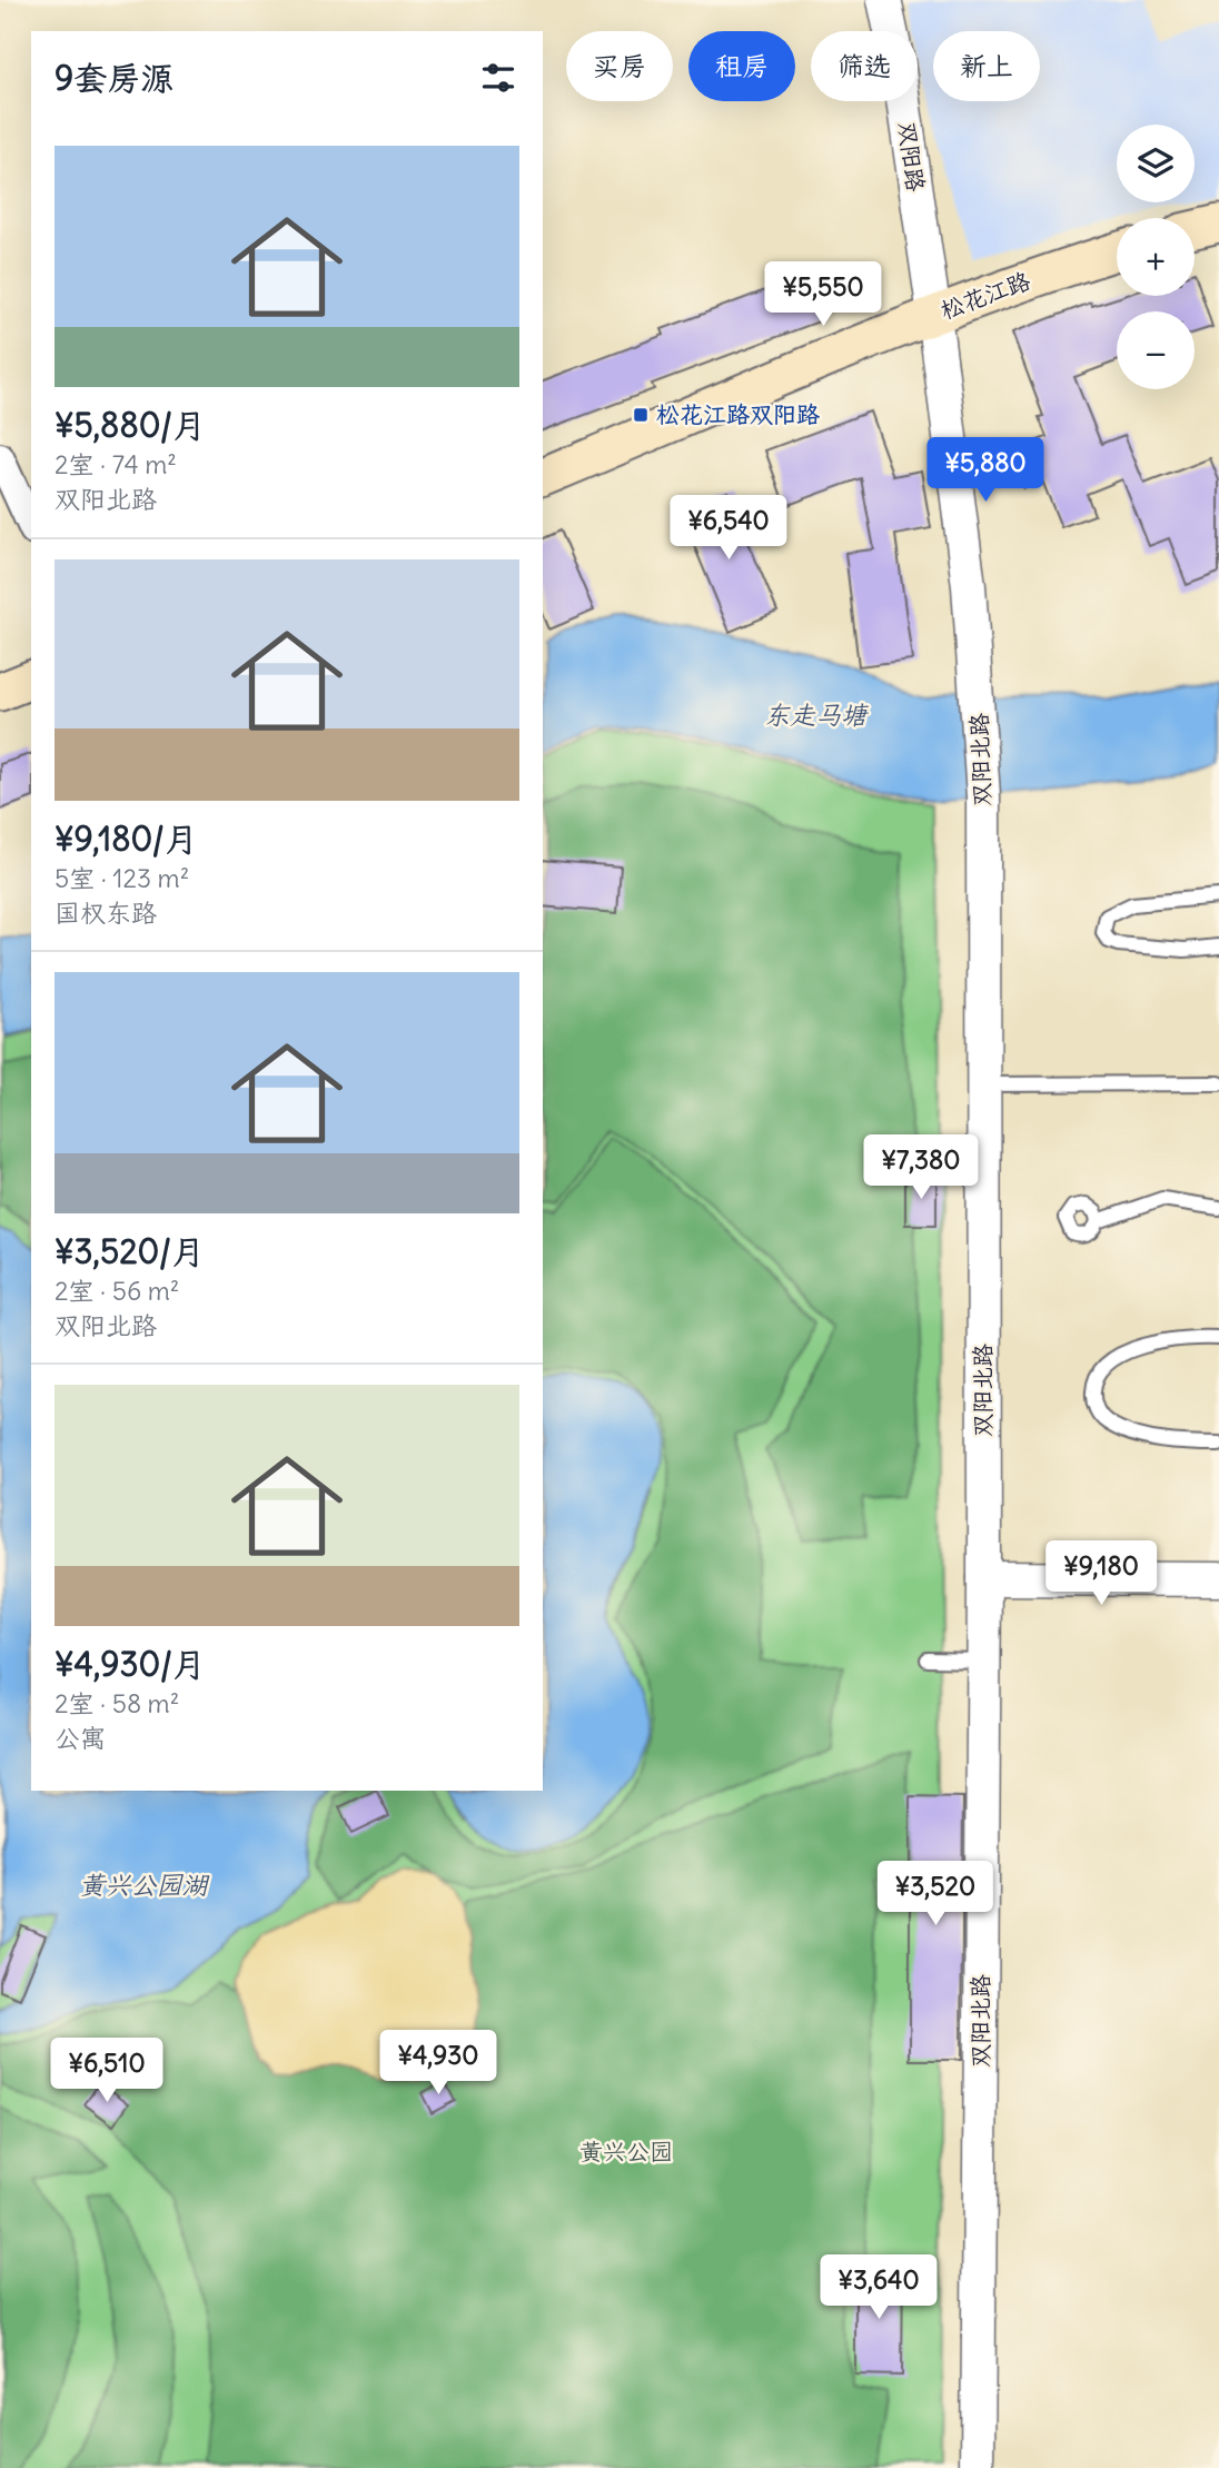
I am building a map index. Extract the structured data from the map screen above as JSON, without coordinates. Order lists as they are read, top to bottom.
{
  "streets": {
    "main road": ["松花江路"],
    "street": ["双阳路", "双阳北路"]
  },
  "crossings": [
    ["双阳路", "松花江路"],
    ["双阳路", "双阳北路"],
    ["松花江路", "双阳北路"]
  ],
  "water": ["东走马塘", "黄兴公园湖"],
  "parks": ["黄兴公园"],
  "places": {
    "transit": ["松花江路双阳路"]
  },
  "page": {
    "chip": [
      "买房",
      "租房",
      "筛选",
      "新上"
    ],
    "heading": "9套房源",
    "map_buttons": ["+", "−"],
    "list": [
      {
        "name": "¥5,880/月",
        "note": "2室 · 74 m² · 双阳北路"
      },
      {
        "name": "¥9,180/月",
        "note": "5室 · 123 m² · 国权东路"
      },
      {
        "name": "¥3,520/月",
        "note": "2室 · 56 m² · 双阳北路"
      },
      {
        "name": "¥4,930/月",
        "note": "2室 · 58 m² · 公寓"
      }
    ],
    "price": [
      "¥5,550",
      "¥5,880",
      "¥6,540",
      "¥7,380",
      "¥9,180",
      "¥3,520",
      "¥4,930",
      "¥6,510",
      "¥3,640"
    ]
  }
}
